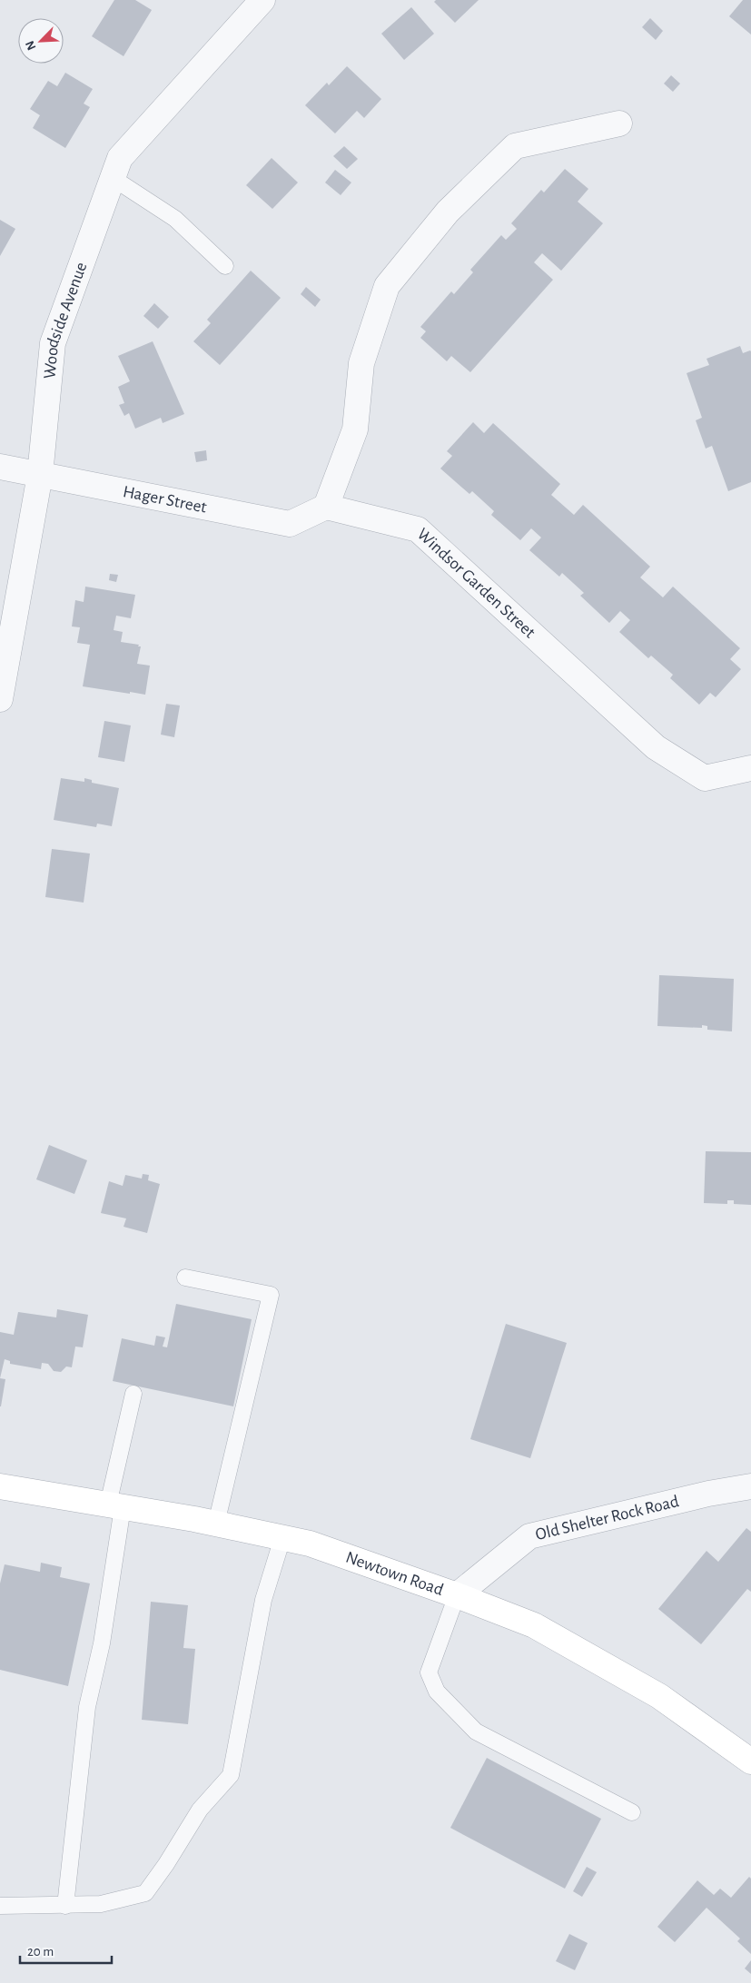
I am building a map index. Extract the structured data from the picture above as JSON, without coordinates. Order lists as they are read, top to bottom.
{
  "streets": {
    "main road": ["Newtown Road"],
    "street": [
      "Woodside Avenue",
      "Hager Street",
      "Windsor Garden Street",
      "Old Shelter Rock Road"
    ]
  },
  "crossings": [
    ["Woodside Avenue", "Hager Street"],
    ["Hager Street", "Windsor Garden Street"],
    ["Old Shelter Rock Road", "Newtown Road"]
  ],
  "scale_bar": "20 m",
  "north": "bottom left"
}
